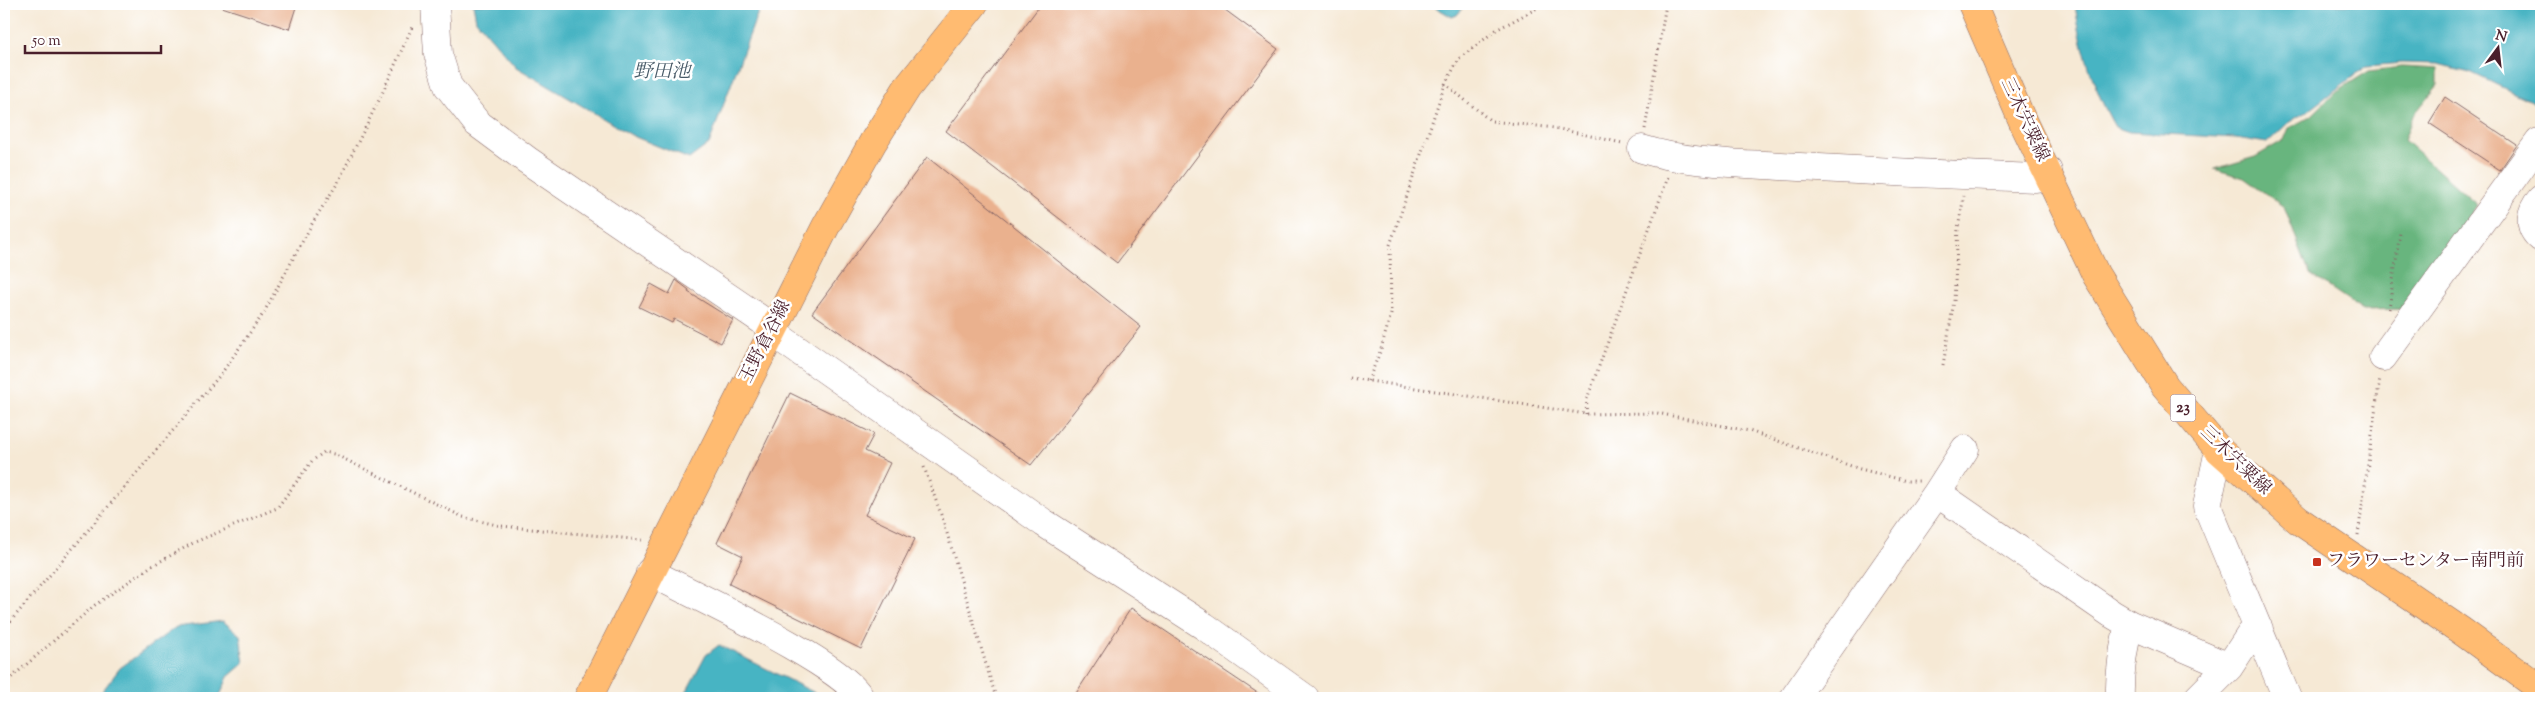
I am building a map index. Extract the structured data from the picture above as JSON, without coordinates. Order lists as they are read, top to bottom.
{
  "streets": {
    "main road": ["三木宍粟線", "玉野倉谷線", "23"]
  },
  "water": ["野田池"],
  "places": {
    "transit": ["フラワーセンター南門前"]
  },
  "scale_bar": "50 m",
  "north": "top"
}
